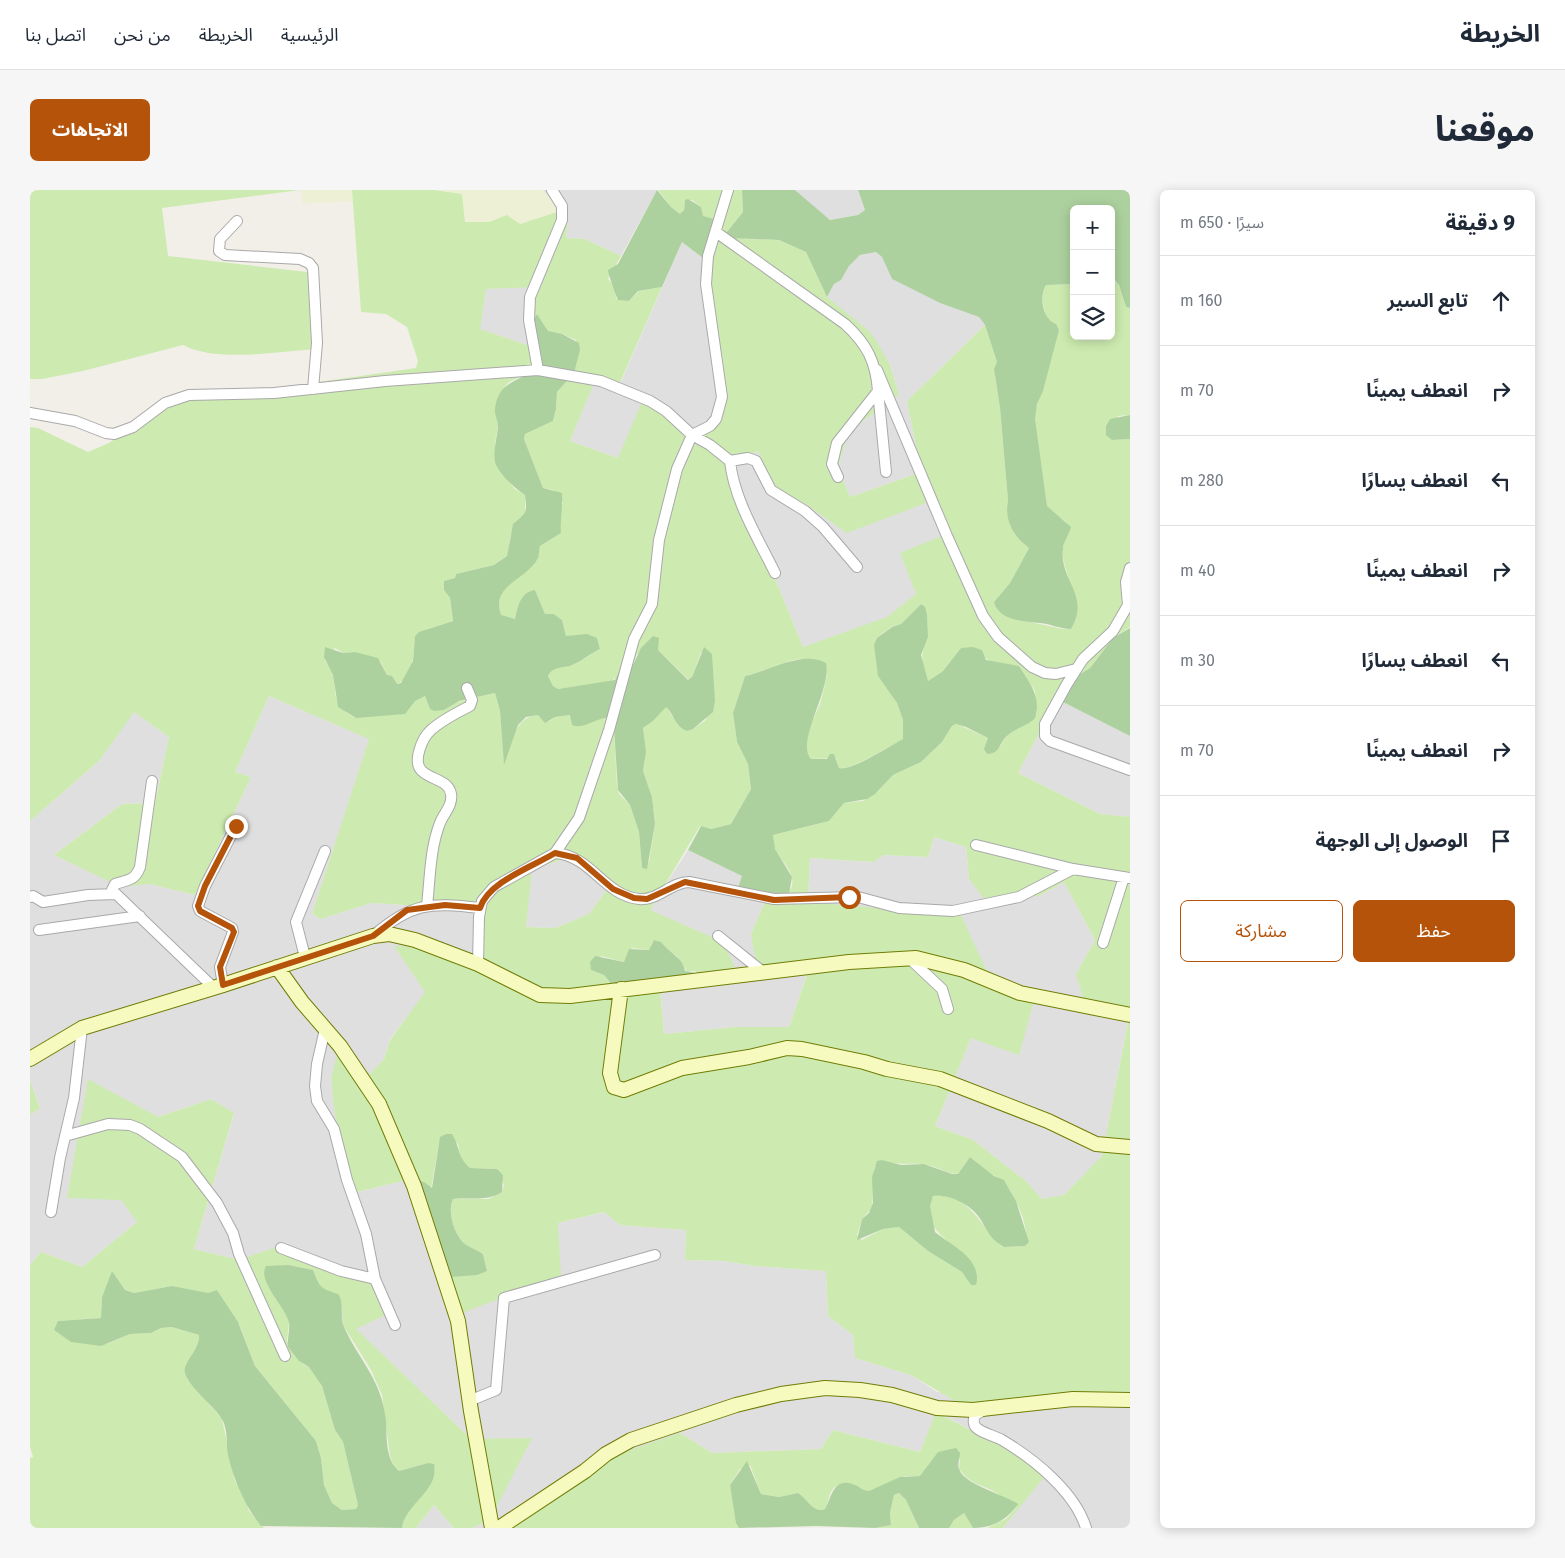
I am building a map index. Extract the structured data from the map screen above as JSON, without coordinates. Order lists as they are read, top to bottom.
{
  "page": {
    "header": "الخريطة",
    "nav": [
      "الرئيسية",
      "الخريطة",
      "من نحن",
      "اتصل بنا"
    ],
    "title": "موقعنا",
    "buttons": [
      "الاتجاهات",
      ["حفظ", "مشاركة"]
    ],
    "heading": ["9 دقيقة", "سيرًا · 650 m"],
    "map_buttons": ["+", "−"],
    "list": [
      ["تابع السير", "160 m"],
      ["انعطف يمينًا", "70 m"],
      ["انعطف يسارًا", "280 m"],
      ["انعطف يمينًا", "40 m"],
      ["انعطف يسارًا", "30 m"],
      ["انعطف يمينًا", "70 m"],
      "الوصول إلى الوجهة"
    ]
  }
}
